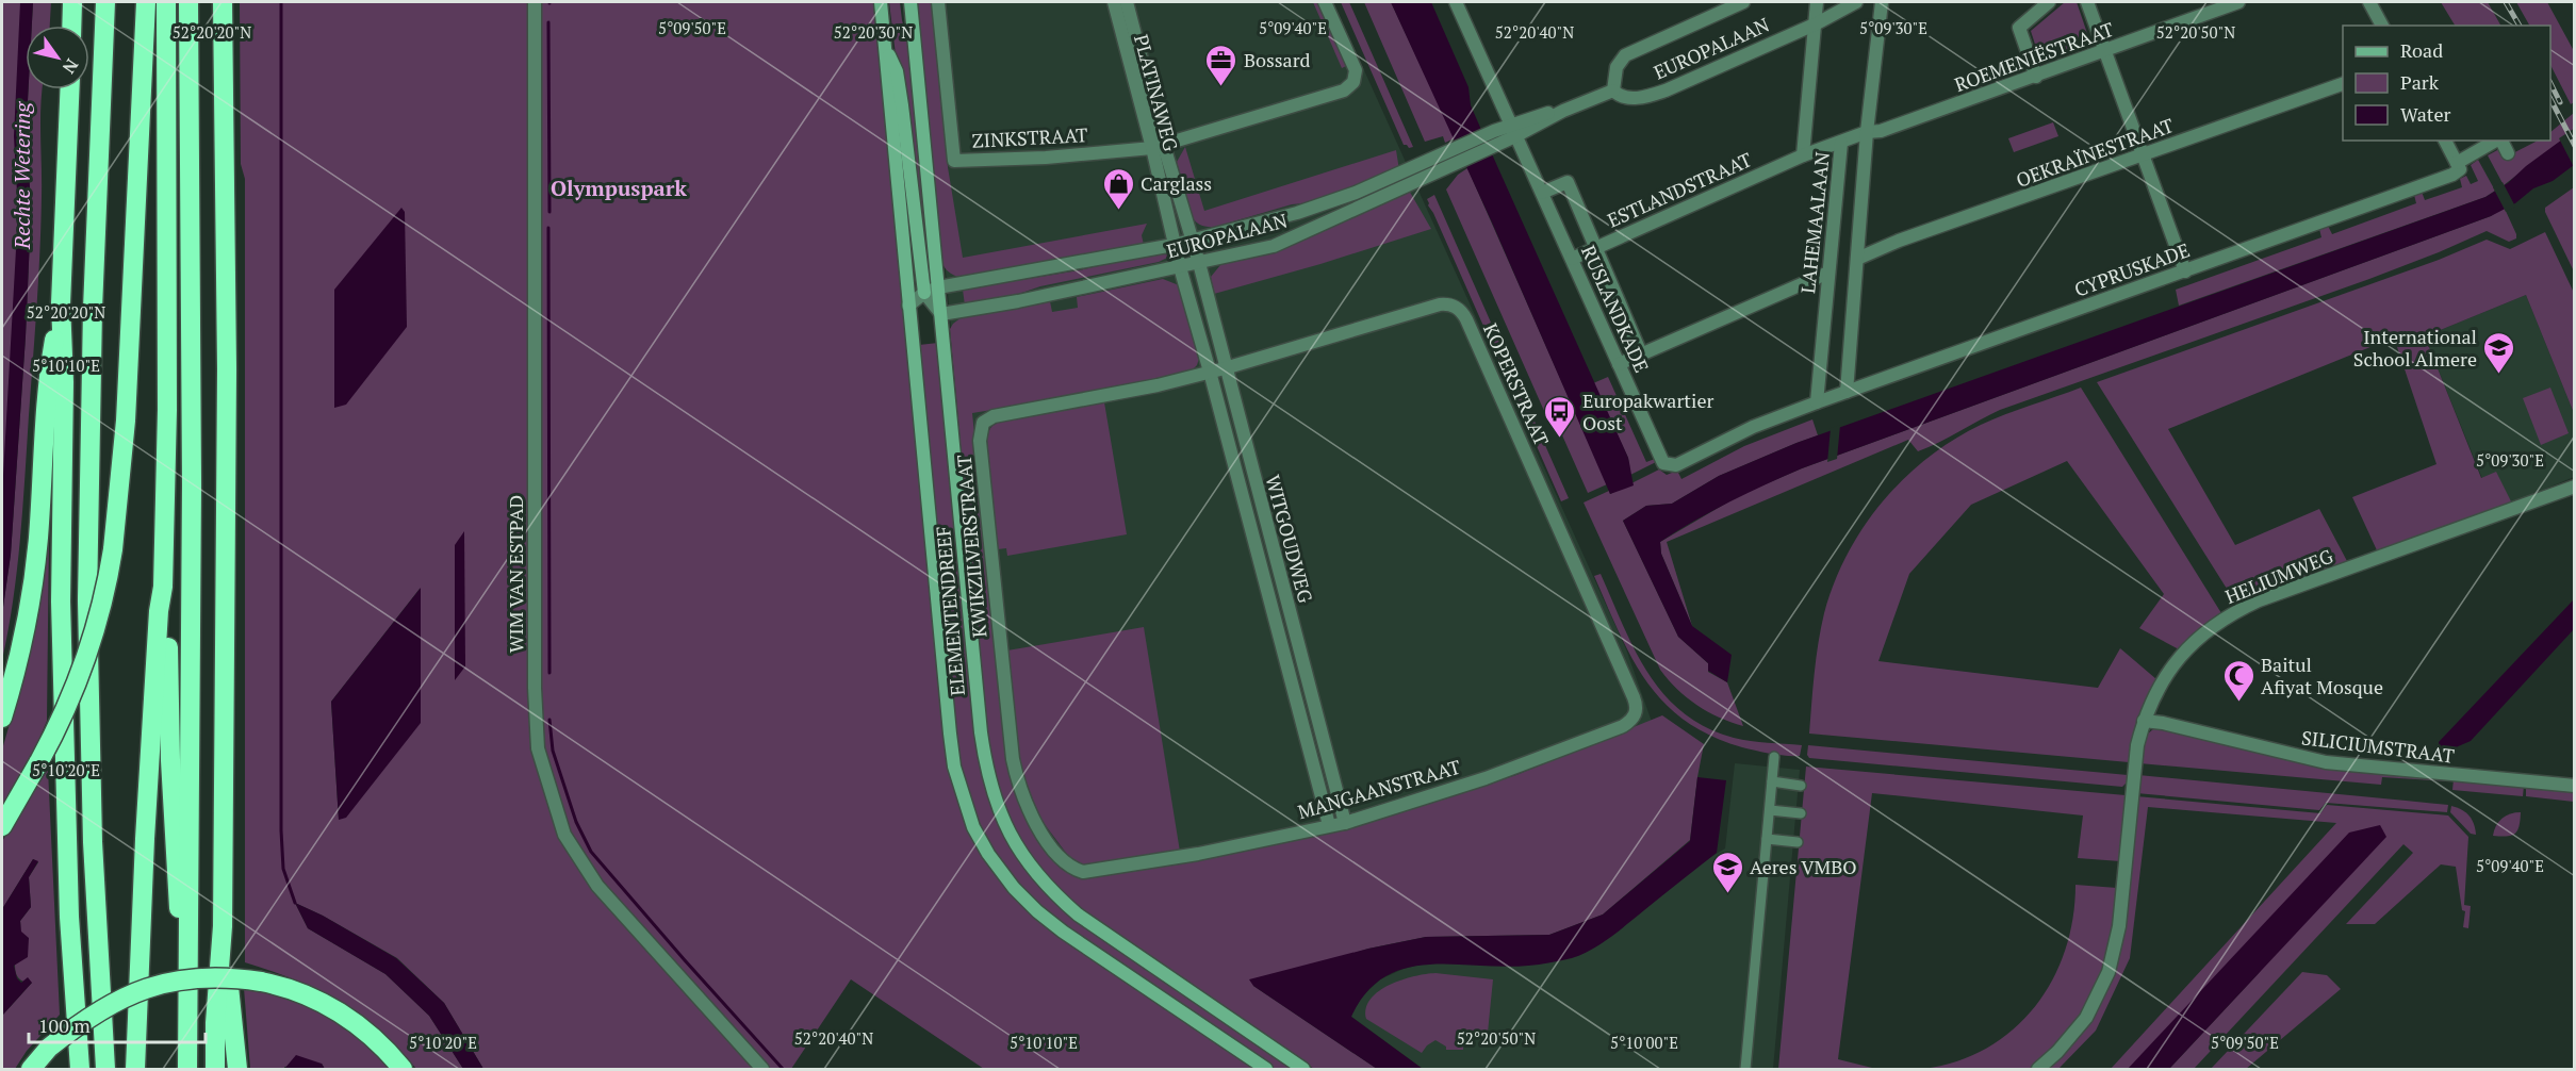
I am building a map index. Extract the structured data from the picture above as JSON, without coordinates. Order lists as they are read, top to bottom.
{
  "streets": {
    "main road": ["ELEMENTENDREEF"],
    "street": [
      "EUROPALAAN",
      "ROEMENIËSTRAAT",
      "PLATINAWEG",
      "ZINKSTRAAT",
      "OEKRAÏNESTRAAT",
      "ESTLANDSTRAAT",
      "LAHEMAALAAN",
      "CYPRUSKADE",
      "RUSLANDKADE",
      "KOPERSTRAAT",
      "WITGOUDWEG",
      "KWIKZILVERSTRAAT",
      "WIM VAN ESTPAD",
      "HELIUMWEG",
      "SILICIUMSTRAAT",
      "MANGAANSTRAAT"
    ]
  },
  "crossings": [
    ["EUROPALAAN", "PLATINAWEG"],
    ["EUROPALAAN", "LAHEMAALAAN"],
    ["EUROPALAAN", "RUSLANDKADE"],
    ["EUROPALAAN", "WITGOUDWEG"],
    ["EUROPALAAN", "ELEMENTENDREEF"],
    ["ROEMENIËSTRAAT", "LAHEMAALAAN"],
    ["PLATINAWEG", "ZINKSTRAAT"],
    ["PLATINAWEG", "WITGOUDWEG"],
    ["ESTLANDSTRAAT", "LAHEMAALAAN"],
    ["ESTLANDSTRAAT", "RUSLANDKADE"],
    ["LAHEMAALAAN", "CYPRUSKADE"],
    ["LAHEMAALAAN", "RUSLANDKADE"],
    ["CYPRUSKADE", "RUSLANDKADE"],
    ["KOPERSTRAAT", "WITGOUDWEG"],
    ["KOPERSTRAAT", "KWIKZILVERSTRAAT"],
    ["KOPERSTRAAT", "MANGAANSTRAAT"],
    ["WITGOUDWEG", "KWIKZILVERSTRAAT"],
    ["WITGOUDWEG", "MANGAANSTRAAT"],
    ["KWIKZILVERSTRAAT", "MANGAANSTRAAT"],
    ["HELIUMWEG", "SILICIUMSTRAAT"]
  ],
  "districts": ["Olympuspark"],
  "water": ["Rechte Wetering"],
  "places": {
    "office": ["Bossard"],
    "shop": ["Carglass"],
    "school or university": ["International School Almere", "Aeres VMBO"],
    "bus stop": ["Europakwartier Oost"],
    "mosque": ["Baitul Afiyat Mosque"]
  },
  "legend": ["Road", "Park", "Water"],
  "scale_bar": "100 m",
  "north": "bottom right",
  "coordinates": [
    "5°09'50\"E",
    "5°09'40\"E",
    "5°09'30\"E",
    "52°20'40\"N",
    "52°20'20\"N",
    "52°20'30\"N",
    "52°20'50\"N",
    "5°10'10\"E",
    "5°10'20\"E",
    "5°10'00\"E"
  ]
}
